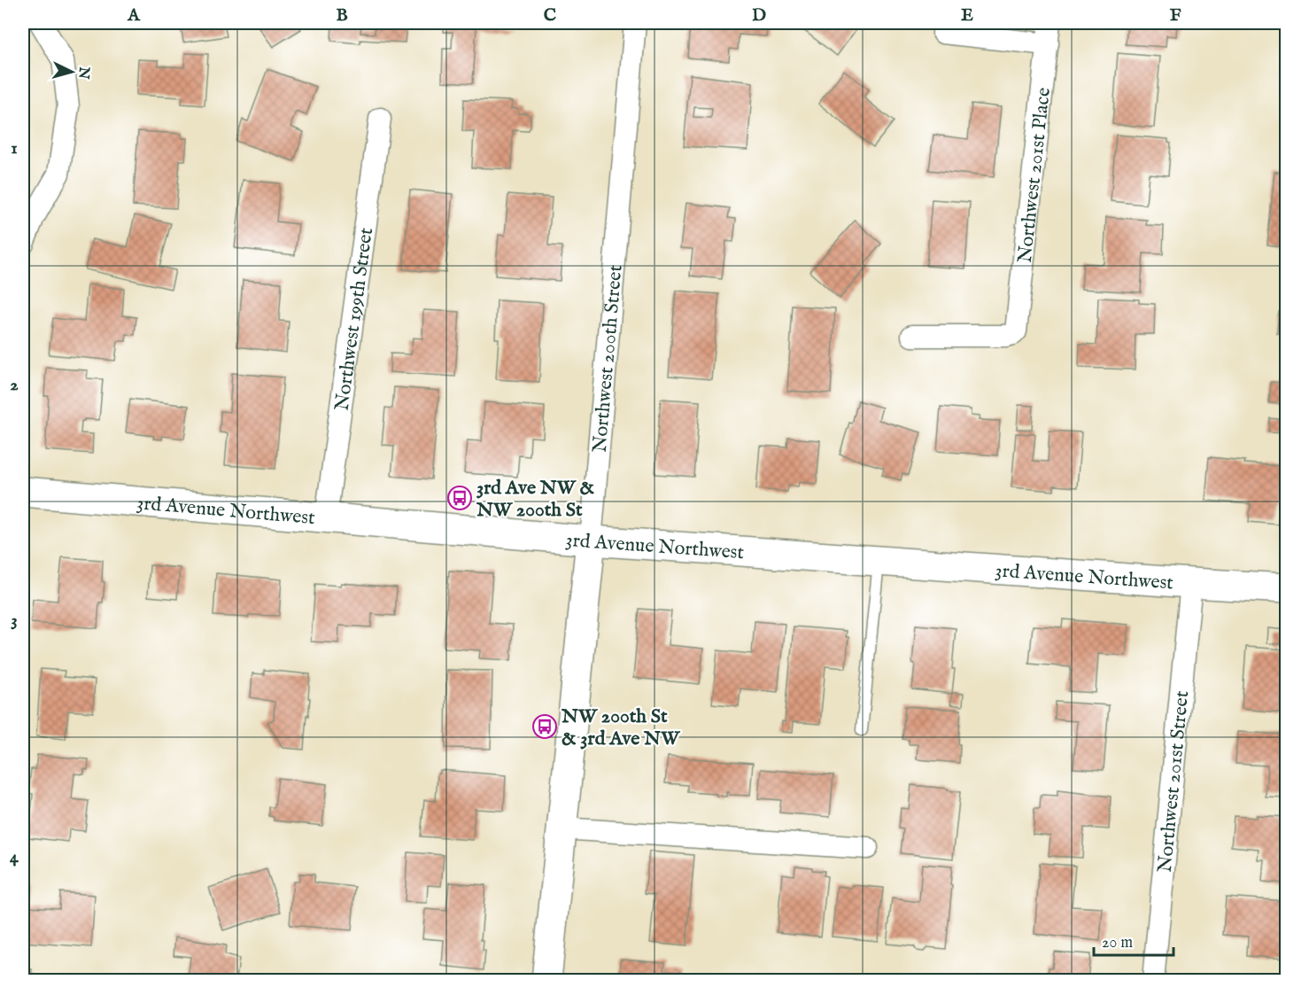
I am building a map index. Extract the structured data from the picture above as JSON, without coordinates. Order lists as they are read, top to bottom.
{
  "streets": {
    "street": [
      "Northwest 201st Place",
      "Northwest 199th Street",
      "Northwest 200th Street",
      "3rd Avenue Northwest",
      "Northwest 201st Street"
    ]
  },
  "crossings": [
    ["Northwest 199th Street", "3rd Avenue Northwest"],
    ["Northwest 200th Street", "3rd Avenue Northwest"],
    ["3rd Avenue Northwest", "Northwest 201st Street"]
  ],
  "places": {
    "bus stop": ["3rd Ave NW & NW 200th St", "NW 200th St & 3rd Ave NW"]
  },
  "scale_bar": "20 m",
  "north": "right",
  "grid": {
    "columns": [
      "A",
      "B",
      "C",
      "D",
      "E",
      "F"
    ],
    "rows": [
      "1",
      "2",
      "3",
      "4"
    ]
  }
}
